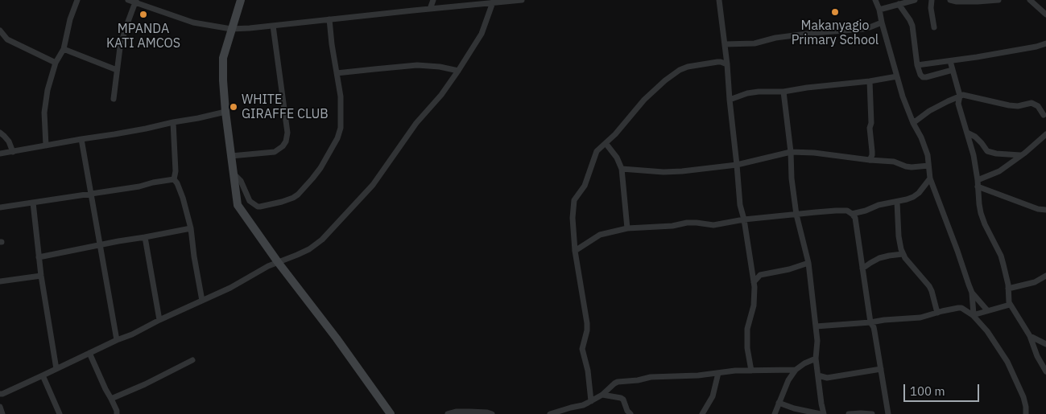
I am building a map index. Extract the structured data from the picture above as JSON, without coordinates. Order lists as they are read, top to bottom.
{
  "places": ["Makanyagio Primary School", "MPANDA KATI AMCOS", "WHITE GIRAFFE CLUB"],
  "scale_bar": "100 m"
}
